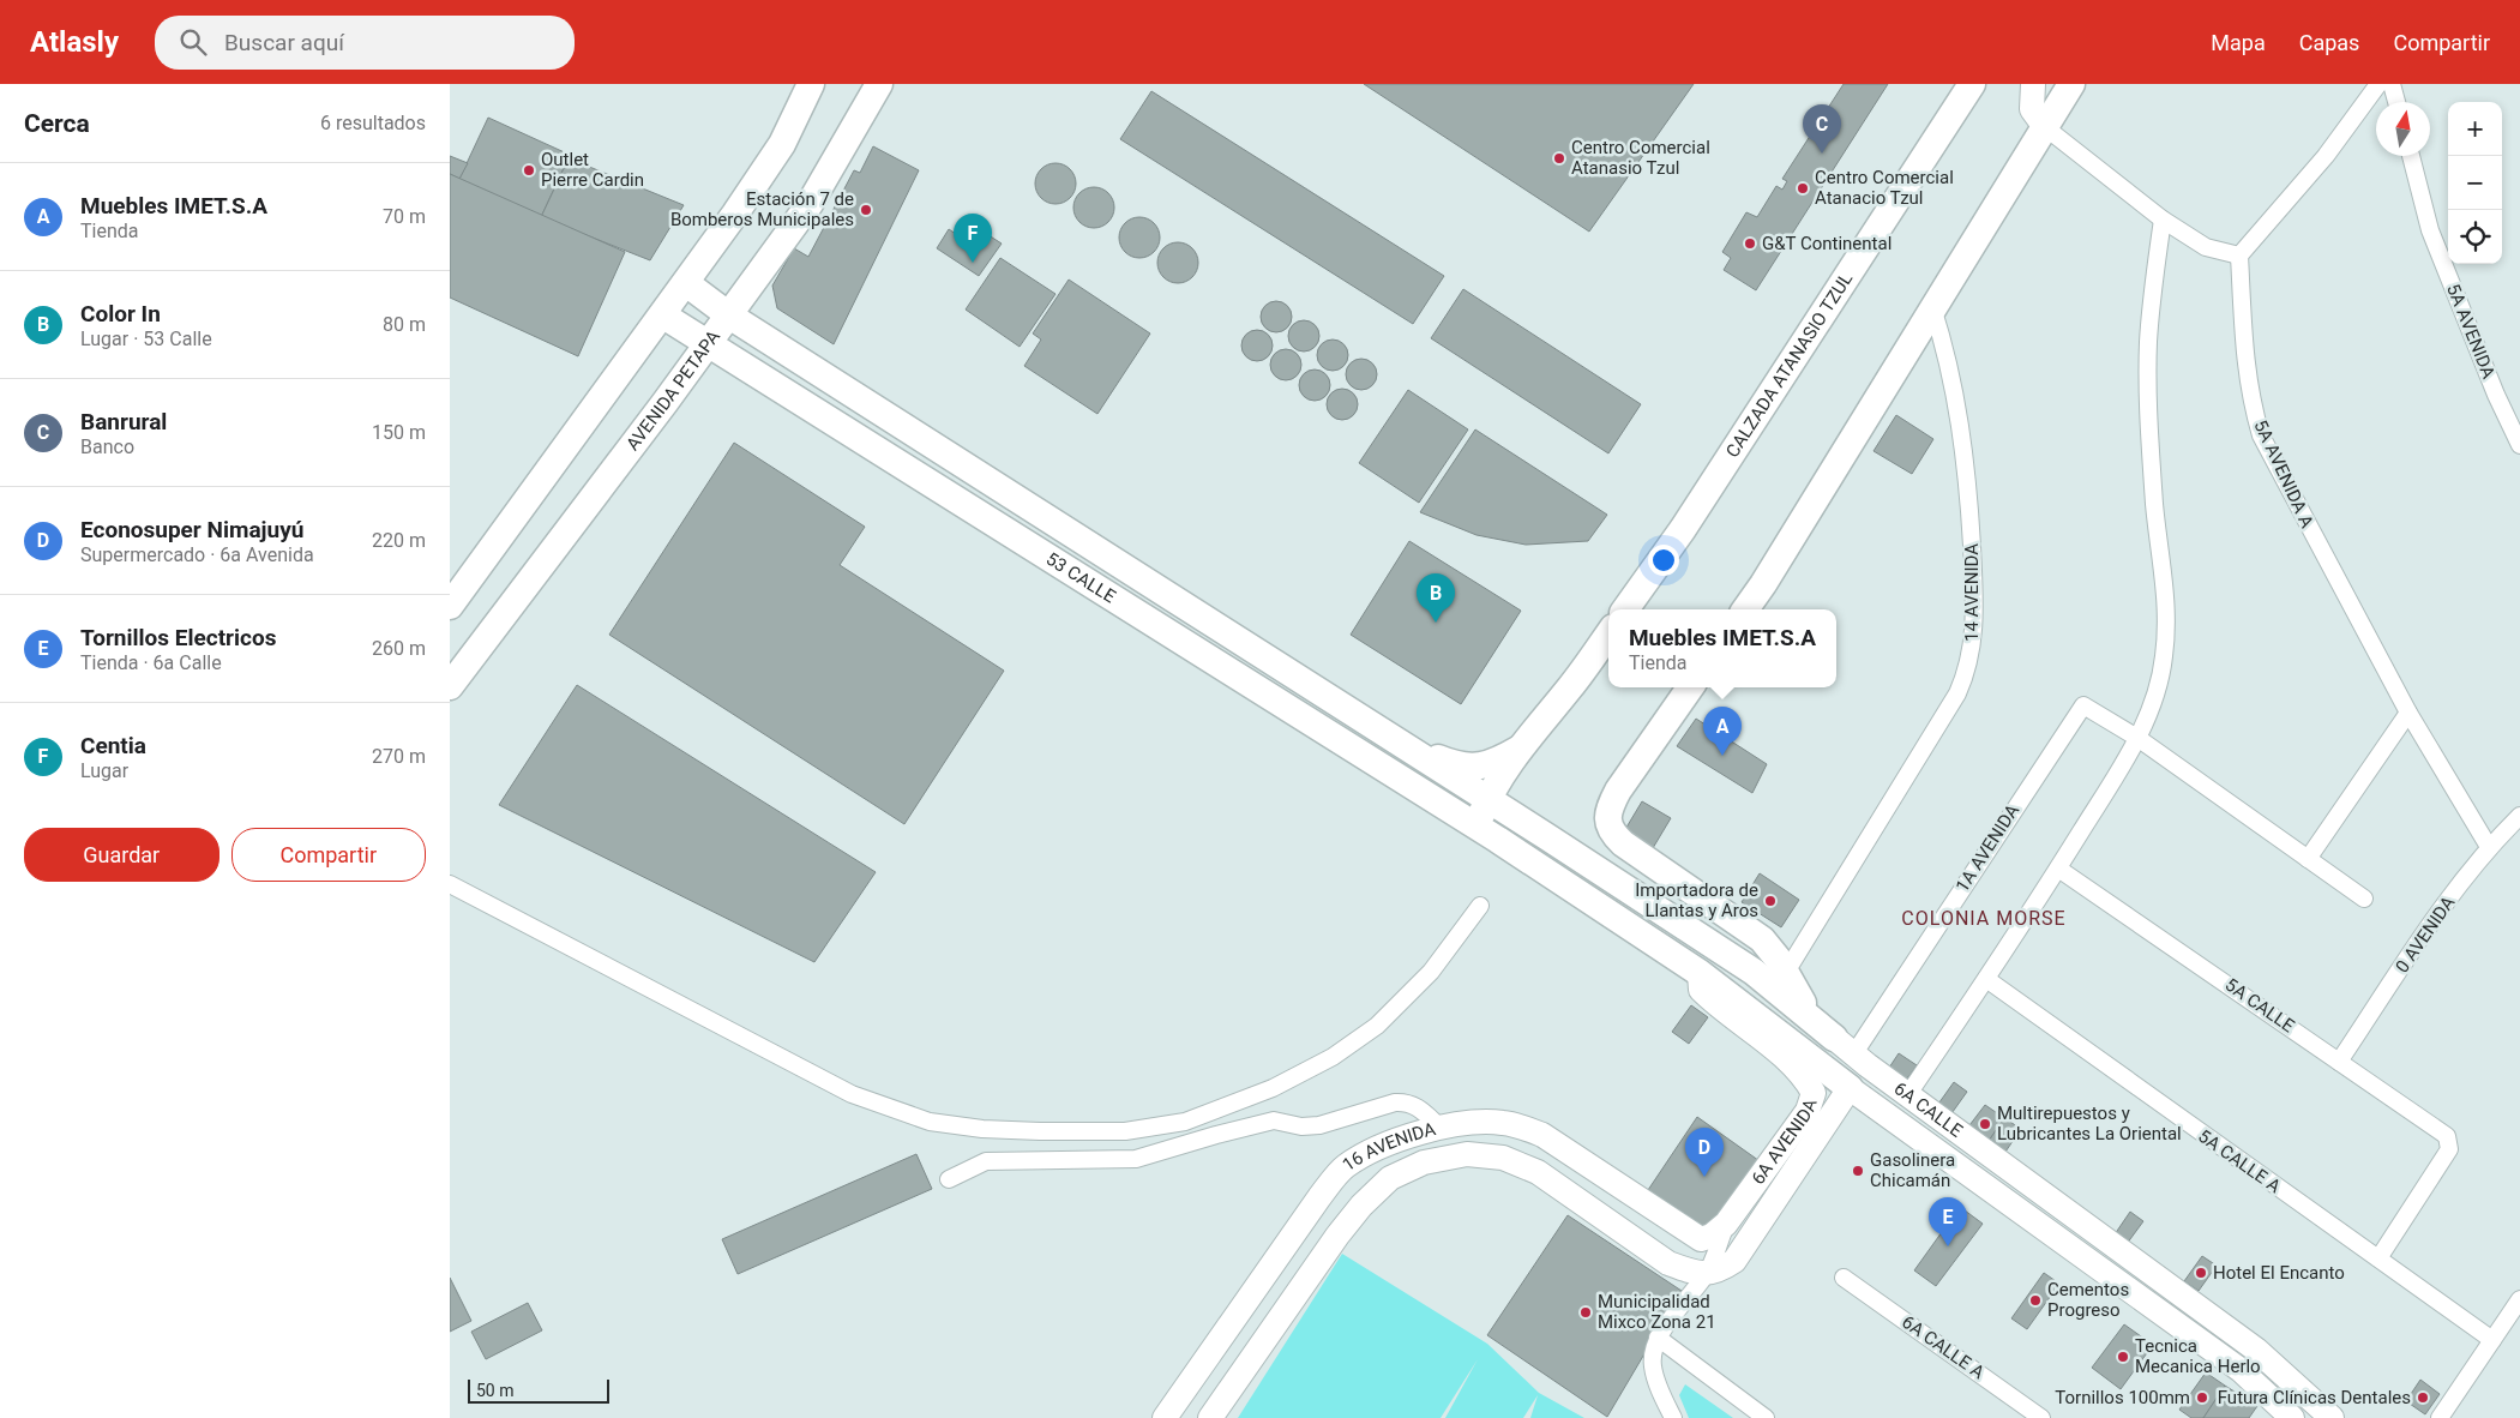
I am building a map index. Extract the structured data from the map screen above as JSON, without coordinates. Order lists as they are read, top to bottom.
{
  "streets": {
    "main road": [
      "CALZADA ATANASIO TZUL",
      "AVENIDA PETAPA",
      "53 CALLE",
      "6A CALLE",
      "6A AVENIDA",
      "16 AVENIDA"
    ],
    "street": [
      "5A AVENIDA",
      "5A AVENIDA A",
      "14 AVENIDA",
      "1A AVENIDA",
      "0 AVENIDA",
      "5A CALLE",
      "5A CALLE A",
      "6A CALLE A"
    ]
  },
  "crossings": [
    ["AVENIDA PETAPA", "53 CALLE"],
    ["5A AVENIDA A", "0 AVENIDA"],
    ["53 CALLE", "6A CALLE"],
    ["1A AVENIDA", "6A CALLE"],
    ["0 AVENIDA", "5A CALLE"],
    ["5A CALLE", "5A CALLE A"],
    ["6A CALLE", "6A AVENIDA"],
    ["6A AVENIDA", "16 AVENIDA"]
  ],
  "districts": ["COLONIA MORSE"],
  "places": [
    "Centro Comercial Atanasio Tzul",
    "Outlet Pierre Cardin",
    "Centro Comercial Atanacio Tzul",
    "Estación 7 de Bomberos Municipales",
    "G&T Continental",
    "Importadora de Llantas y Aros",
    "Multirepuestos y Lubricantes La Oriental",
    "Gasolinera Chicamán",
    "Hotel El Encanto",
    "Cementos Progreso",
    "Municipalidad Mixco Zona 21",
    "Tecnica Mecanica Herlo",
    "Tornillos 100mm",
    "Futura Clínicas Dentales"
  ],
  "scale_bar": "50 m",
  "north": "top",
  "page": {
    "header": "Atlasly",
    "search": "Buscar aquí",
    "nav": ["Mapa", "Capas", "Compartir"],
    "heading": ["Cerca", "6 resultados"],
    "map_buttons": ["+", "−"],
    "pins": [
      "C",
      "F",
      "B",
      "A",
      "D",
      "E"
    ],
    "list": [
      {
        "mark": "A",
        "name": "Muebles IMET.S.A",
        "note": "Tienda",
        "value": "70 m"
      },
      {
        "mark": "B",
        "name": "Color In",
        "note": "Lugar · 53 Calle",
        "value": "80 m"
      },
      {
        "mark": "C",
        "name": "Banrural",
        "note": "Banco",
        "value": "150 m"
      },
      {
        "mark": "D",
        "name": "Econosuper Nimajuyú",
        "note": "Supermercado · 6a Avenida",
        "value": "220 m"
      },
      {
        "mark": "E",
        "name": "Tornillos Electricos",
        "note": "Tienda · 6a Calle",
        "value": "260 m"
      },
      {
        "mark": "F",
        "name": "Centia",
        "note": "Lugar",
        "value": "270 m"
      }
    ],
    "popup": ["Muebles IMET.S.A", "Tienda"],
    "buttons": ["Guardar", "Compartir"],
    "scale": "50 m"
  }
}
